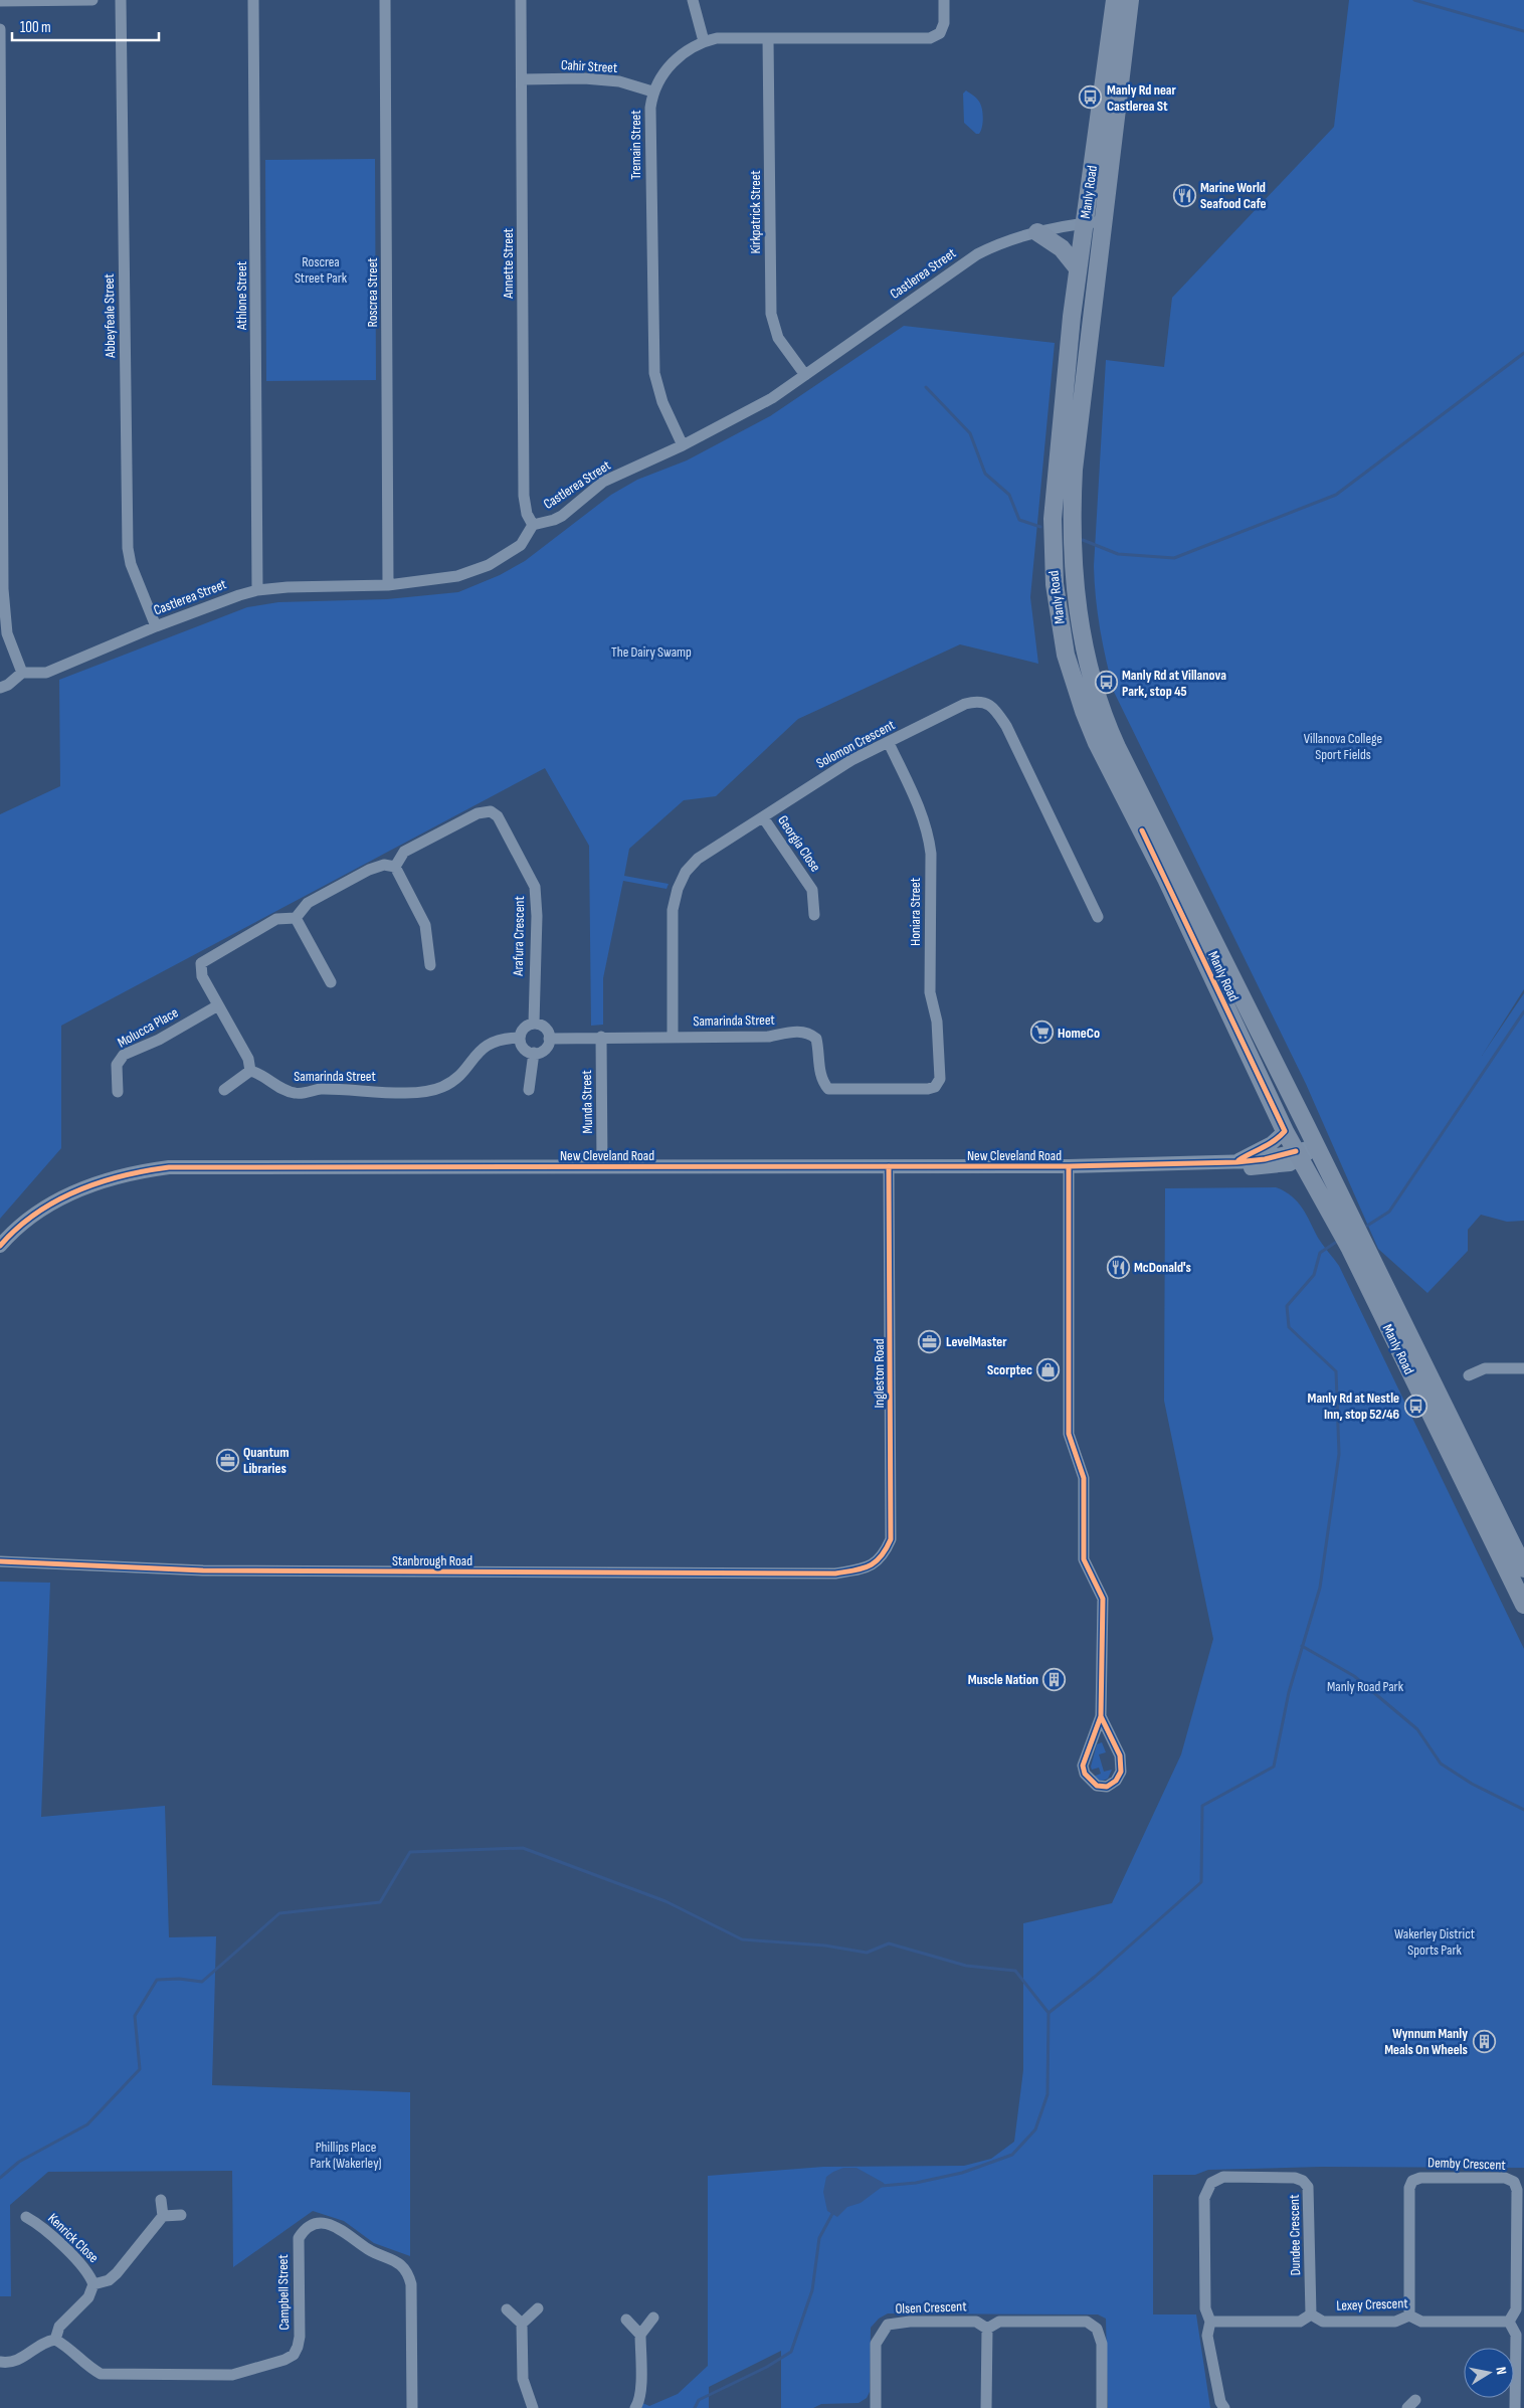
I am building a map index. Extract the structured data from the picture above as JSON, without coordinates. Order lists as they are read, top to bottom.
{
  "streets": {
    "main road": ["Manly Road"],
    "street": [
      "Cahir Street",
      "Tremain Street",
      "Kirkpatrick Street",
      "Annette Street",
      "Castlerea Street",
      "Roscrea Street",
      "Athlone Street",
      "Abbeyfeale Street",
      "Solomon Crescent",
      "Georgia Close",
      "Honiara Street",
      "Arafura Crescent",
      "Samarinda Street",
      "Molucca Place",
      "Munda Street",
      "New Cleveland Road",
      "Ingleston Road",
      "Stanbrough Road",
      "Demby Crescent",
      "Dundee Crescent",
      "Kenrick Close",
      "Campbell Street",
      "Lexey Crescent",
      "Olsen Crescent"
    ]
  },
  "crossings": [
    ["Cahir Street", "Tremain Street"],
    ["Cahir Street", "Annette Street"],
    ["Tremain Street", "Kirkpatrick Street"],
    ["Tremain Street", "Castlerea Street"],
    ["Manly Road", "Castlerea Street"],
    ["Manly Road", "New Cleveland Road"],
    ["Kirkpatrick Street", "Castlerea Street"],
    ["Annette Street", "Castlerea Street"],
    ["Castlerea Street", "Roscrea Street"],
    ["Castlerea Street", "Athlone Street"],
    ["Castlerea Street", "Abbeyfeale Street"],
    ["Solomon Crescent", "Georgia Close"],
    ["Solomon Crescent", "Honiara Street"],
    ["Solomon Crescent", "Samarinda Street"],
    ["Honiara Street", "Samarinda Street"],
    ["Arafura Crescent", "Samarinda Street"],
    ["Samarinda Street", "Munda Street"],
    ["Munda Street", "New Cleveland Road"],
    ["New Cleveland Road", "Ingleston Road"],
    ["Ingleston Road", "Stanbrough Road"],
    ["Demby Crescent", "Lexey Crescent"],
    ["Dundee Crescent", "Lexey Crescent"]
  ],
  "parks": [
    "Roscrea Street Park",
    "The Dairy Swamp",
    "Villanova College Sport Fields",
    "Manly Road Park",
    "Wakerley District Sports Park",
    "Phillips Place Park (Wakerley)"
  ],
  "places": {
    "bus stop": ["Manly Rd near Castlerea St", "Manly Rd at Villanova Park, stop 45", "Manly Rd at Nestle Inn, stop 52/46"],
    "restaurant": ["Marine World Seafood Cafe", "McDonald's"],
    "supermarket": ["HomeCo"],
    "office": ["LevelMaster", "Quantum Libraries"],
    "shop": ["Scorptec"],
    "building": ["Muscle Nation", "Wynnum Manly Meals On Wheels"]
  },
  "scale_bar": "100 m",
  "north": "right"
}
